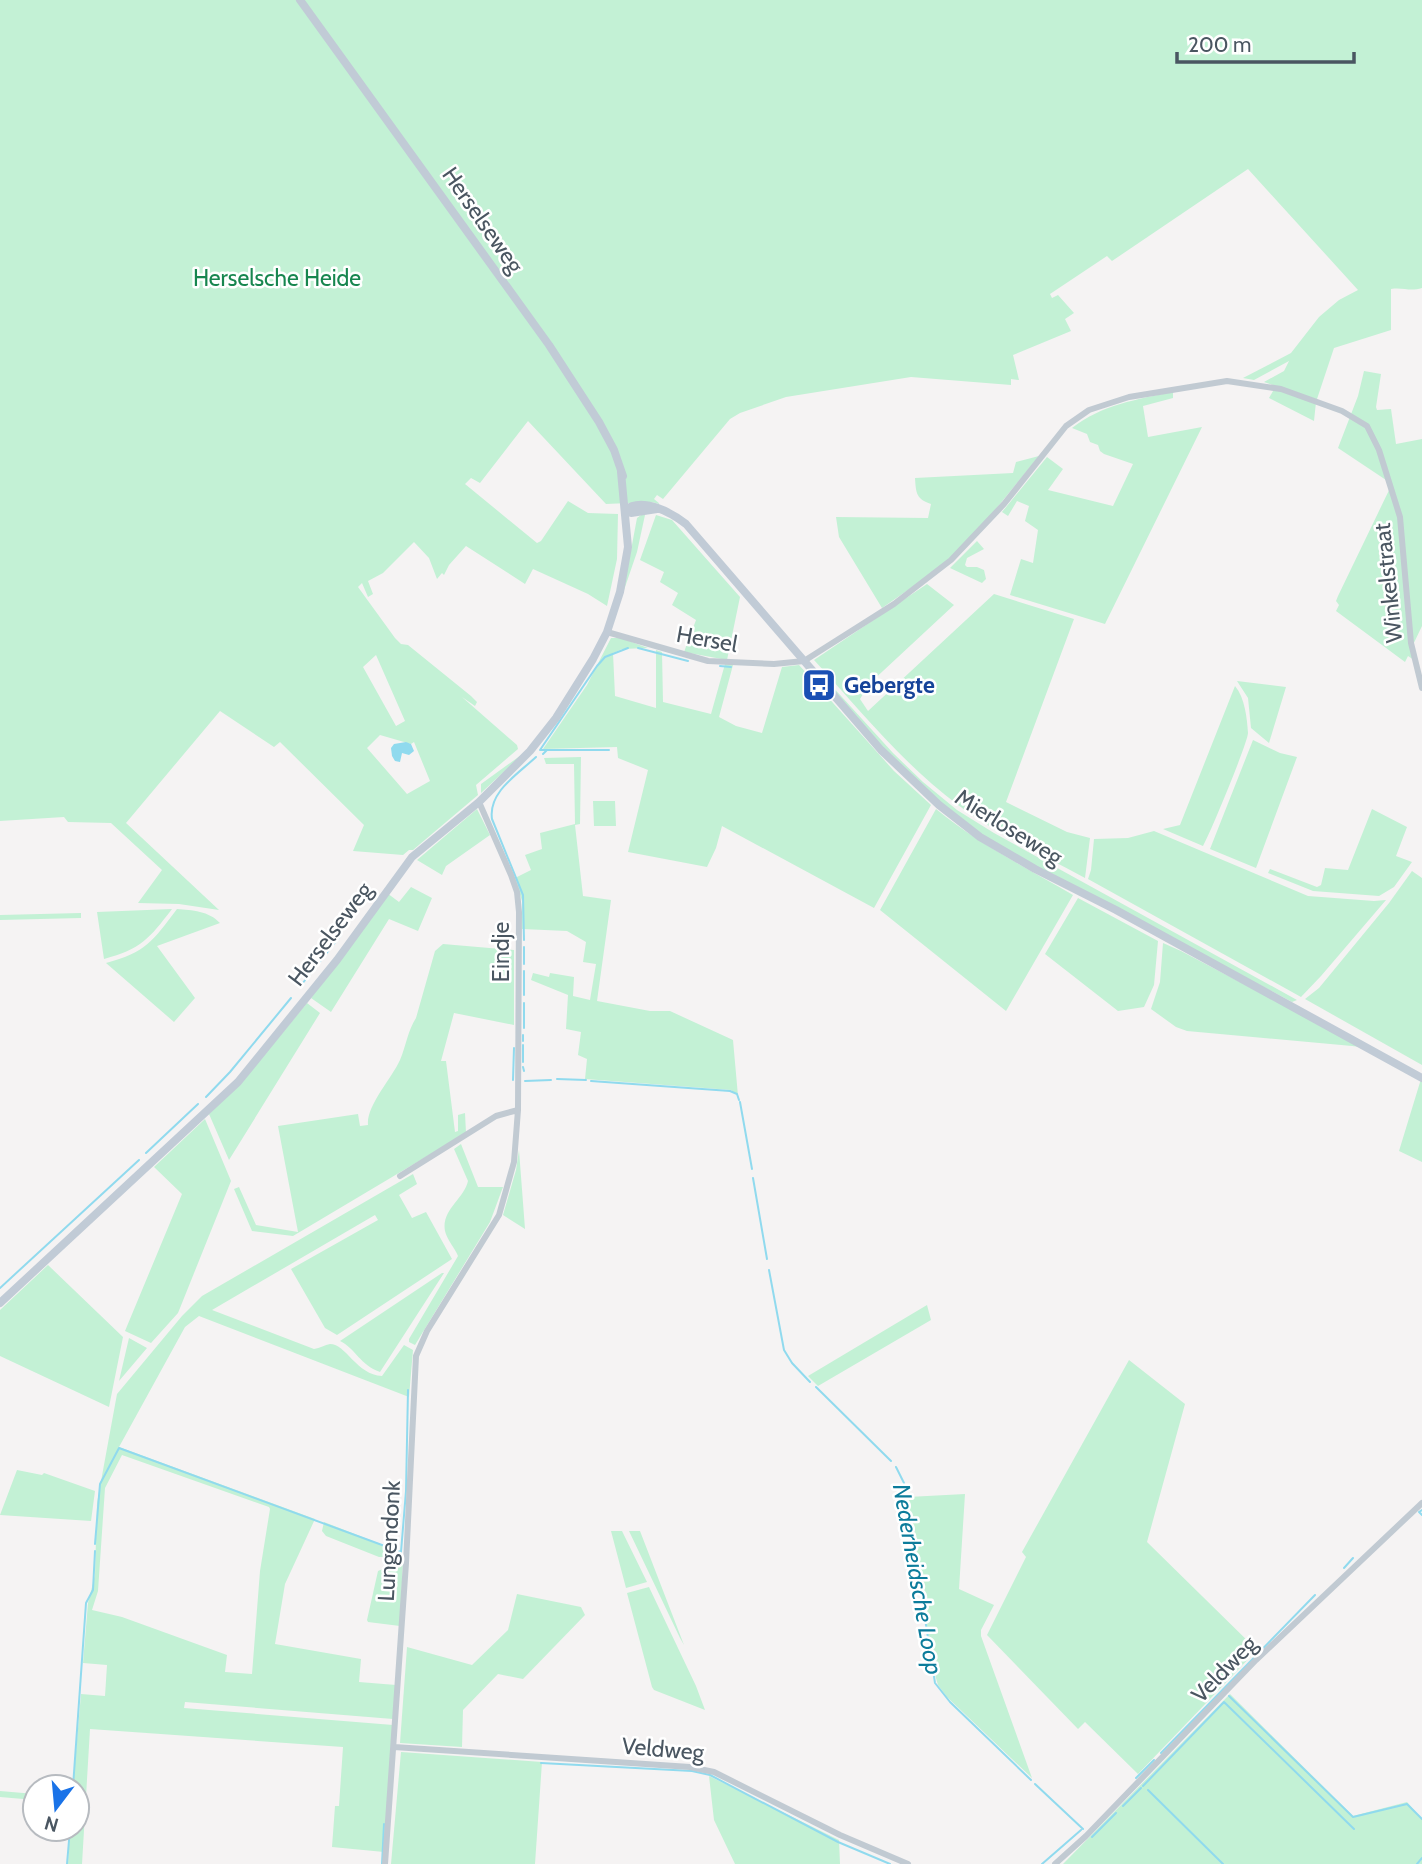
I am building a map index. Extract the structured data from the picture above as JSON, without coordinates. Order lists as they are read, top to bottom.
{
  "streets": {
    "street": [
      "Herselseweg",
      "Winkelstraat",
      "Hersel",
      "Mierloseweg",
      "Eindje",
      "Lungendonk",
      "Veldweg"
    ]
  },
  "crossings": [
    ["Herselseweg", "Hersel"],
    ["Herselseweg", "Mierloseweg"],
    ["Herselseweg", "Eindje"],
    ["Winkelstraat", "Hersel"],
    ["Winkelstraat", "Mierloseweg"],
    ["Hersel", "Mierloseweg"],
    ["Eindje", "Lungendonk"],
    ["Lungendonk", "Veldweg"]
  ],
  "water": ["Nederheidsche Loop"],
  "parks": ["Herselsche Heide"],
  "places": {
    "bus stop": ["Gebergte"]
  },
  "scale_bar": "200 m",
  "north": "bottom"
}
